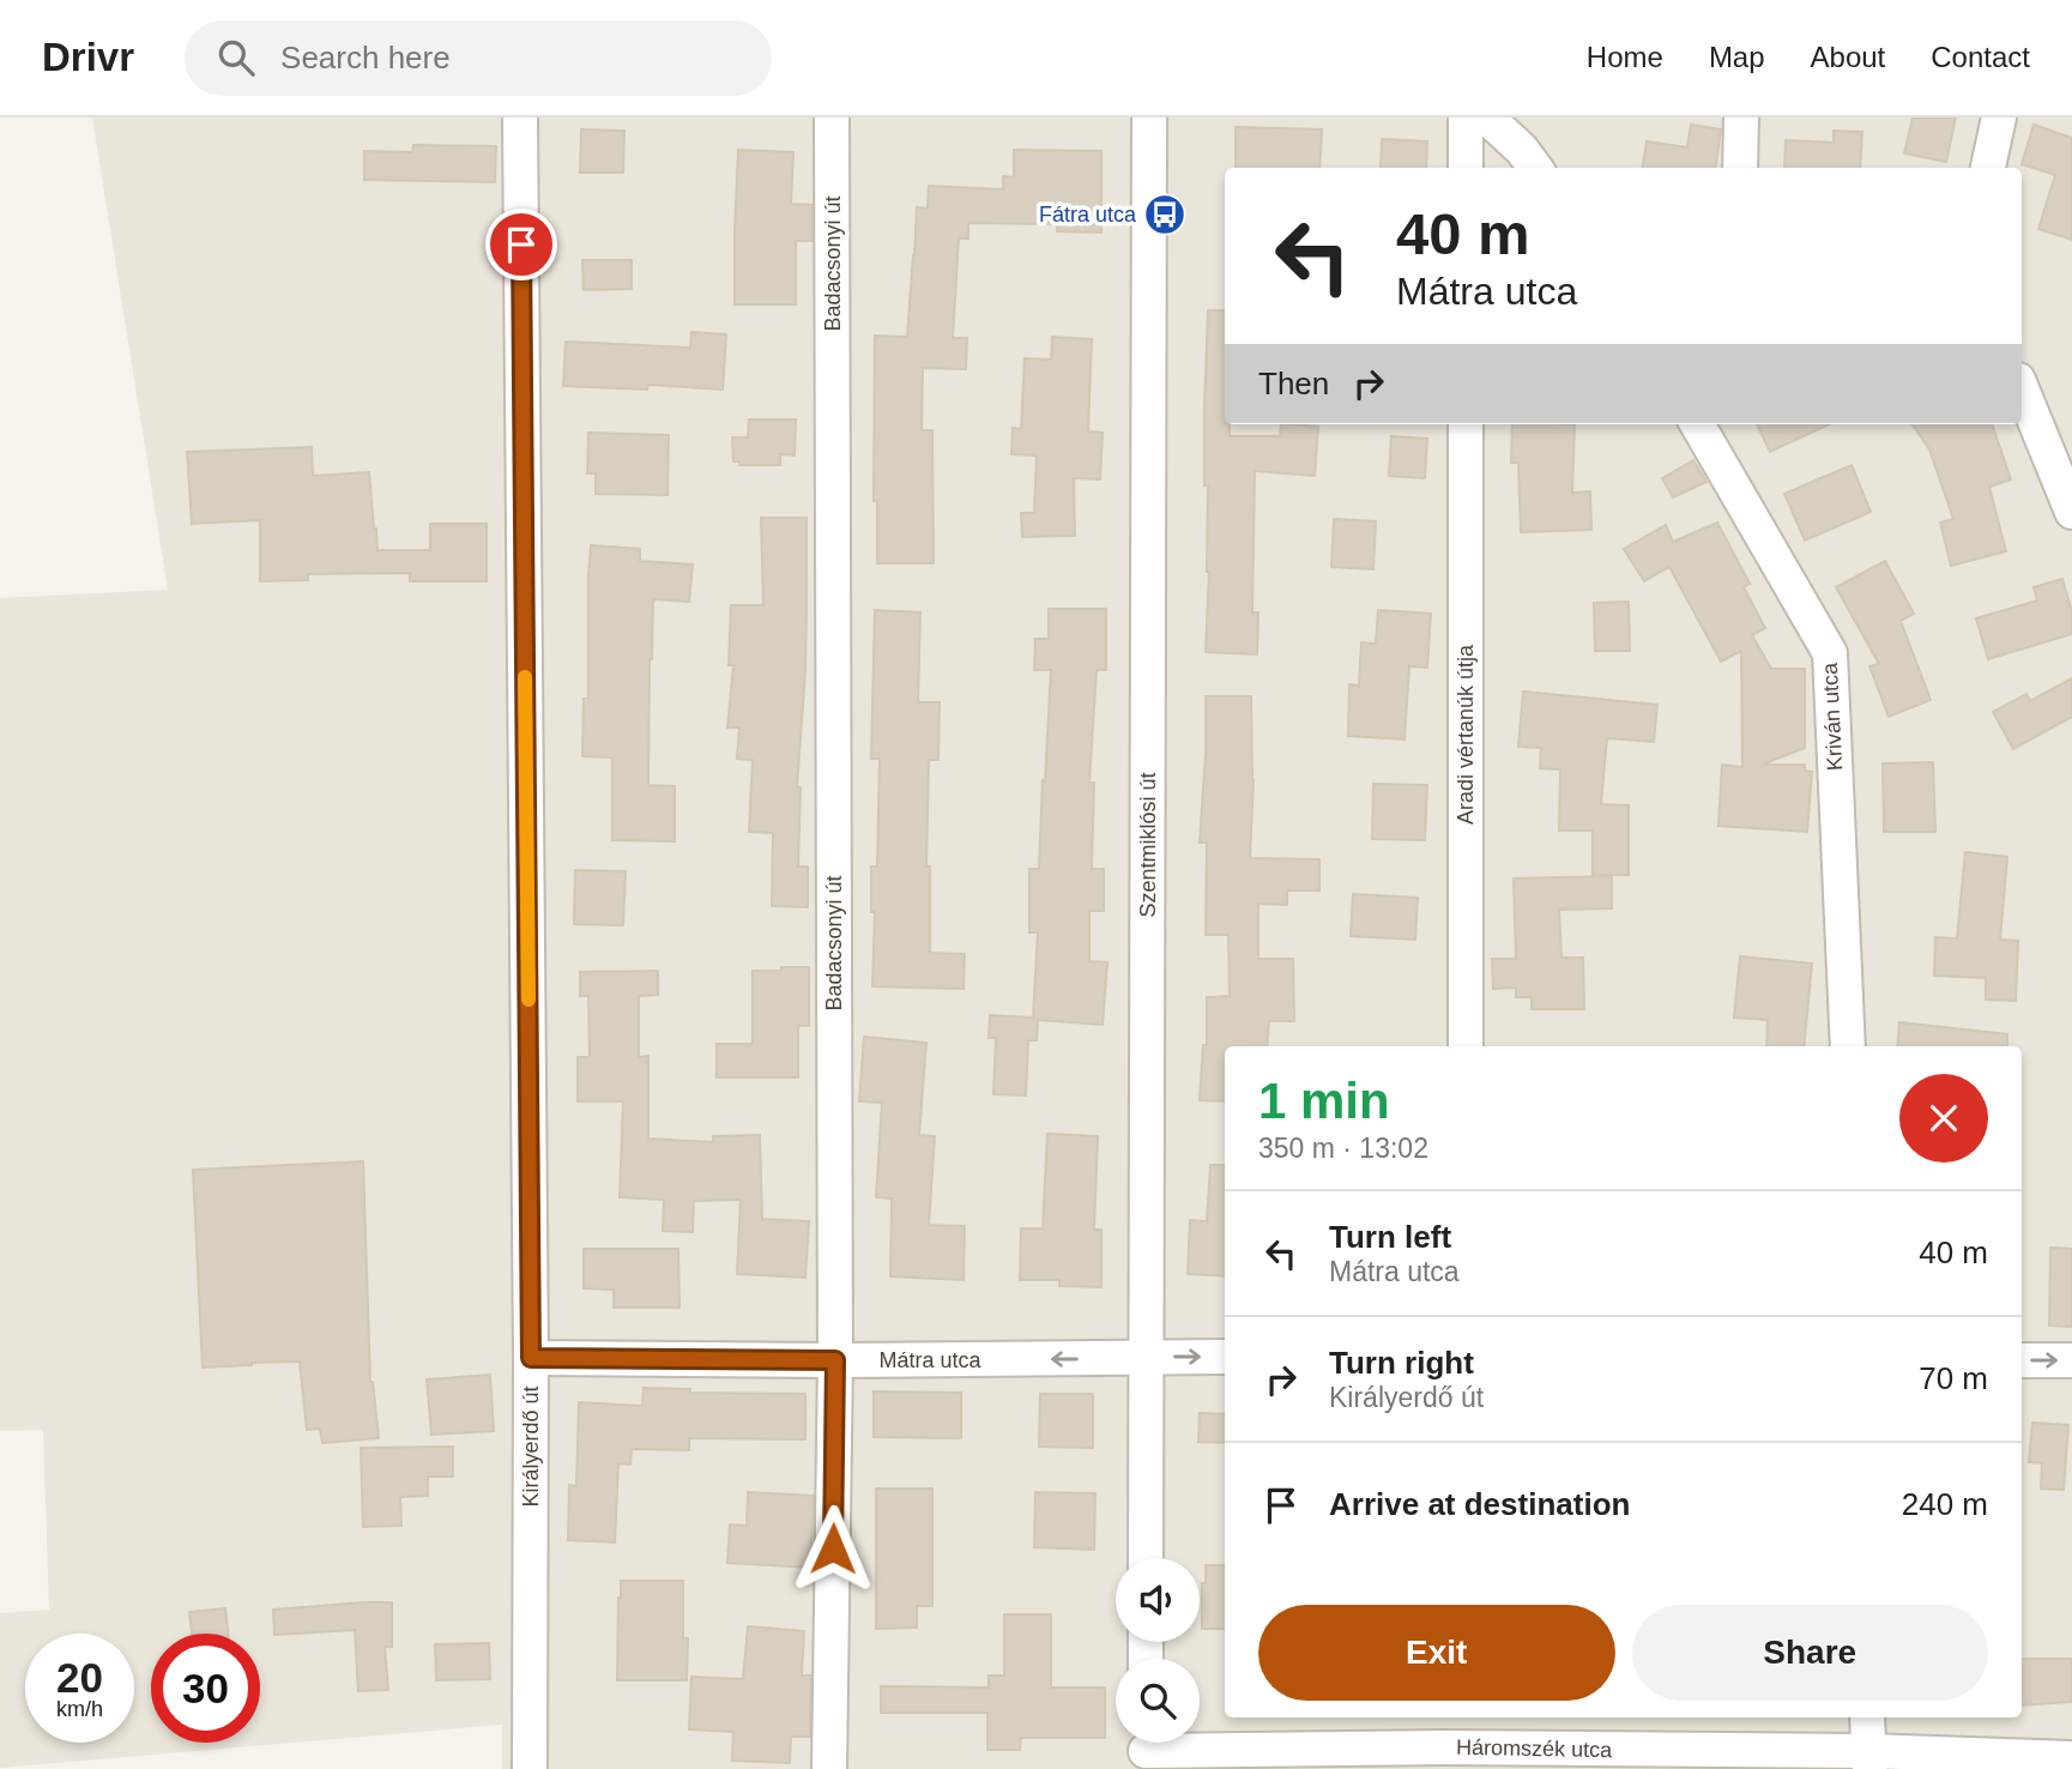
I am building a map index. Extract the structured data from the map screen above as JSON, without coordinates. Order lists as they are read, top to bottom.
{
  "streets": {
    "street": [
      "Badacsonyi út",
      "Kriván utca",
      "Aradi vértanúk útja",
      "Szentmiklósi út",
      "Mátra utca",
      "Királyerdő út",
      "Háromszék utca"
    ]
  },
  "crossings": [
    ["Badacsonyi út", "Mátra utca"],
    ["Szentmiklósi út", "Mátra utca"],
    ["Mátra utca", "Királyerdő út"]
  ],
  "places": {
    "bus stop": ["Fátra utca"]
  },
  "page": {
    "header": "Drivr",
    "search": "Search here",
    "nav": [
      "Home",
      "Map",
      "About",
      "Contact"
    ],
    "turn": ["40 m", "Mátra utca"],
    "then": "Then",
    "heading": ["1 min", "350 m · 13:02"],
    "list": [
      {
        "name": "Turn left",
        "note": "Mátra utca",
        "value": "40 m"
      },
      {
        "name": "Turn right",
        "note": "Királyerdő út",
        "value": "70 m"
      },
      {
        "name": "Arrive at destination",
        "value": "240 m"
      }
    ],
    "buttons": ["Exit", "Share"],
    "speed": "20 km/h",
    "limit": "30"
  }
}
